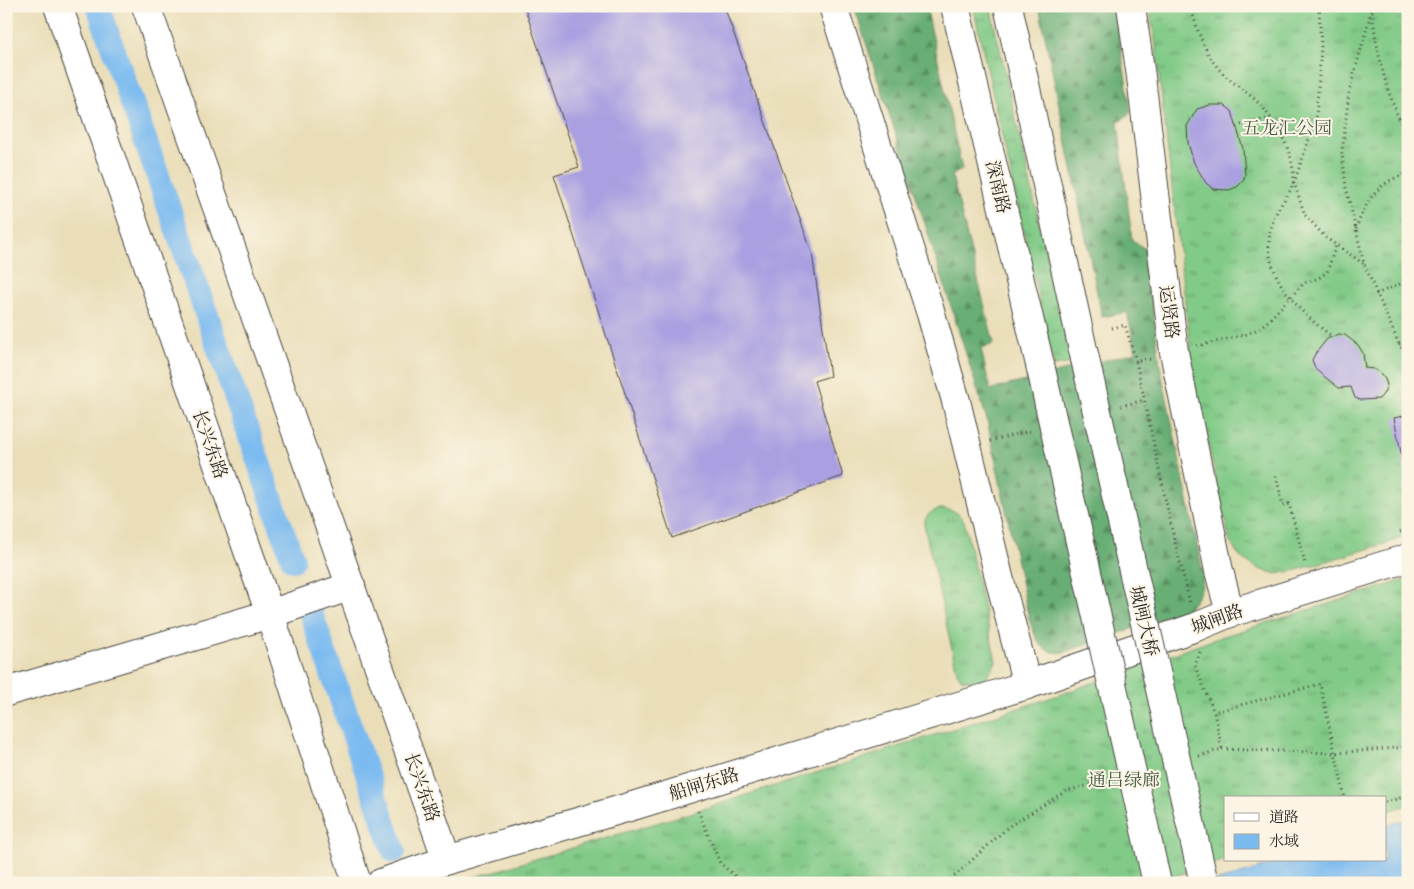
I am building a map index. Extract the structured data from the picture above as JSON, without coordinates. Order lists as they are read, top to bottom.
{
  "streets": {
    "street": [
      "深南路",
      "运贤路",
      "长兴东路",
      "城闸路",
      "城闸大桥",
      "船闸东路"
    ]
  },
  "crossings": [
    ["运贤路", "城闸路"],
    ["长兴东路", "船闸东路"],
    ["城闸路", "船闸东路"]
  ],
  "parks": ["五龙汇公园", "通吕绿廊"],
  "legend": ["道路", "水域"]
}
